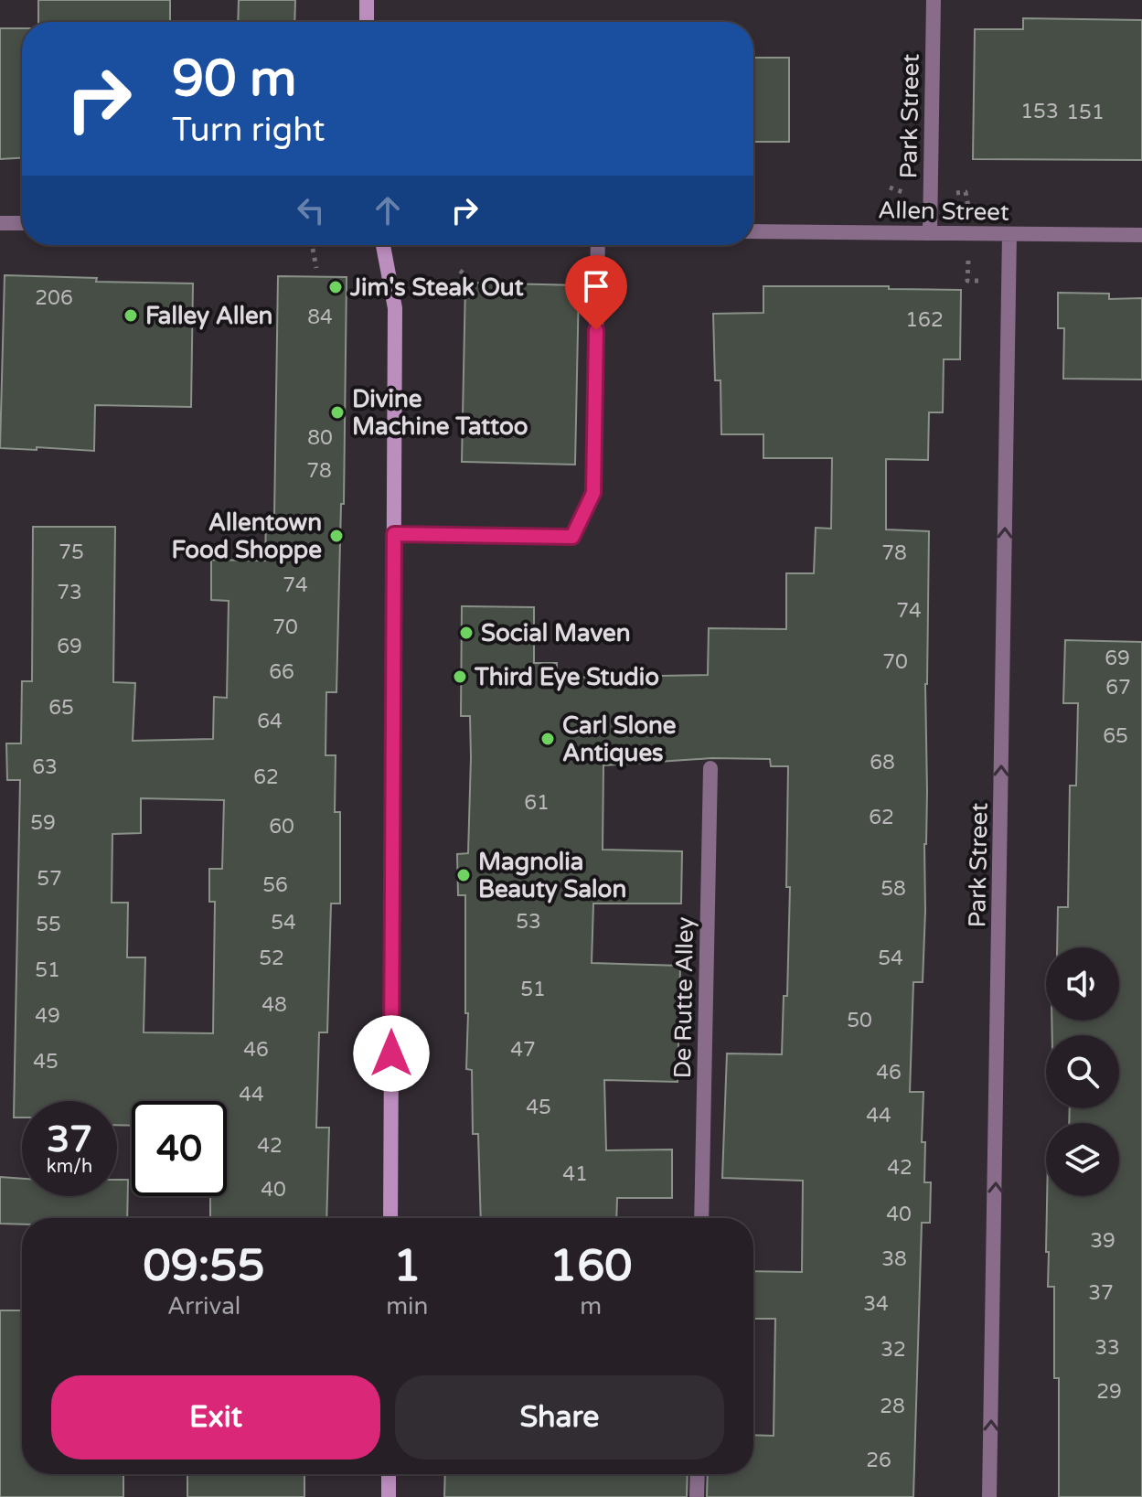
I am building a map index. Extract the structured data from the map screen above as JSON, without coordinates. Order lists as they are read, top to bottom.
{
  "streets": {
    "street": ["Park Street", "Allen Street", "De Rutte Alley"]
  },
  "crossings": [
    ["Park Street", "Allen Street"]
  ],
  "one_way": ["Park Street"],
  "places": [
    "Jim's Steak Out",
    "Falley Allen",
    "Divine Machine Tattoo",
    "Allentown Food Shoppe",
    "Social Maven",
    "Third Eye Studio",
    "Carl Slone Antiques",
    "Magnolia Beauty Salon"
  ],
  "house_numbers": [
    "153",
    "151",
    "206",
    "84",
    "162",
    "80",
    "78",
    "75",
    "78",
    "74",
    "73",
    "74",
    "70",
    "69",
    "69",
    "70",
    "66",
    "67",
    "65",
    "64",
    "65",
    "68",
    "63",
    "62",
    "61",
    "62",
    "59",
    "60",
    "57",
    "56",
    "58",
    "53",
    "54",
    "55",
    "52",
    "54",
    "51",
    "51",
    "48",
    "49",
    "50",
    "46",
    "47",
    "45",
    "46",
    "44",
    "45",
    "44",
    "42",
    "42",
    "41",
    "40",
    "40",
    "39",
    "38",
    "37",
    "34",
    "33",
    "32",
    "29",
    "28",
    "26"
  ],
  "page": {
    "turn": ["90 m", "Turn right"],
    "speed": "37 km/h",
    "limit": "40",
    "eta": [
      "09:55",
      "Arrival",
      "1",
      "min",
      "160",
      "m"
    ],
    "buttons": ["Exit", "Share"]
  }
}
